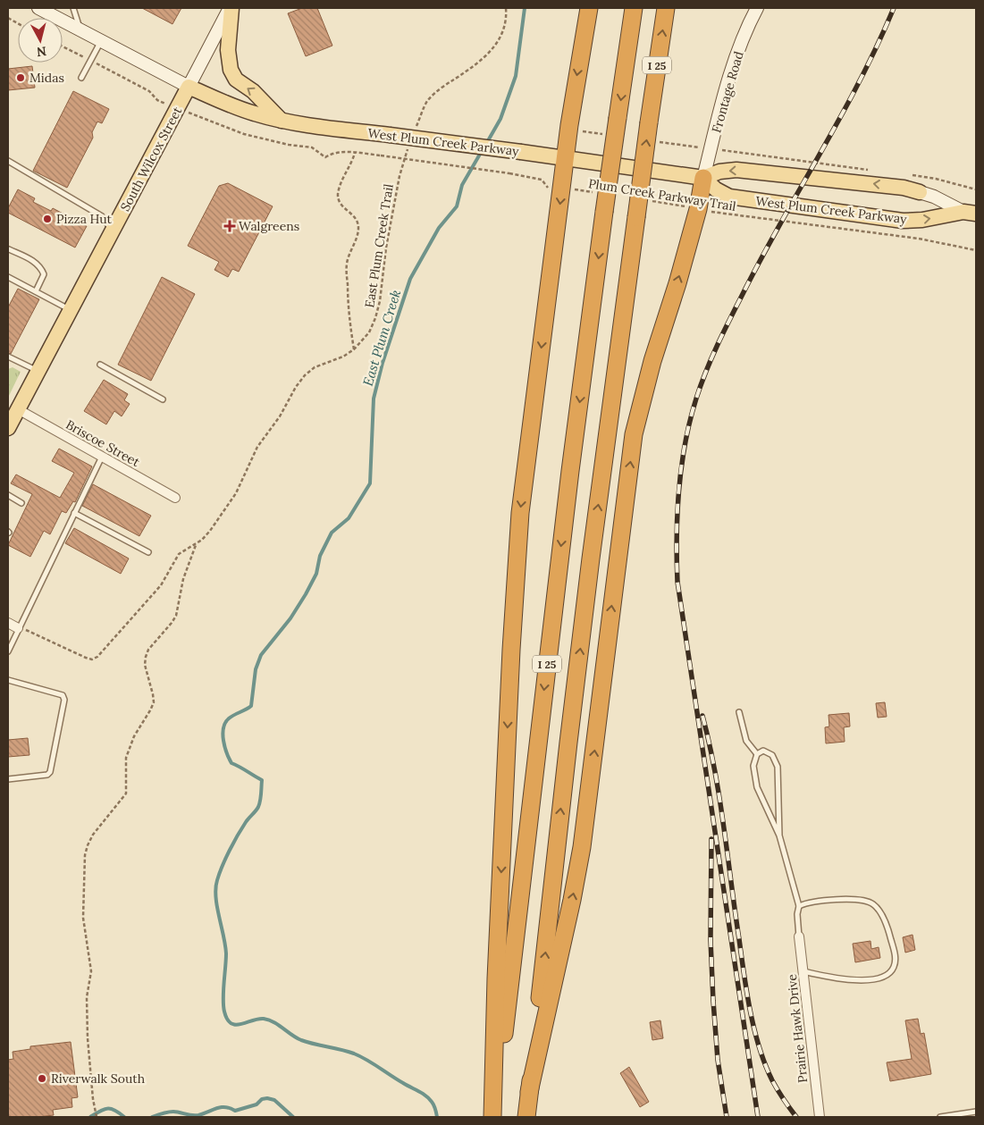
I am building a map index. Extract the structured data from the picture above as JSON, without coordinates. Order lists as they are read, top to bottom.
{
  "streets": {
    "highway": ["I 25"],
    "main road": ["Frontage Road", "West Plum Creek Parkway", "South Wilcox Street"],
    "street": ["Briscoe Street", "Prairie Hawk Drive"],
    "path": ["Plum Creek Parkway Trail", "East Plum Creek Trail"]
  },
  "crossings": [
    ["Frontage Road", "West Plum Creek Parkway"],
    ["West Plum Creek Parkway", "South Wilcox Street"],
    ["South Wilcox Street", "Briscoe Street"]
  ],
  "water": ["East Plum Creek"],
  "places": {
    "other": ["Midas", "Pizza Hut", "Riverwalk South"],
    "health": ["Walgreens"]
  },
  "north": "bottom"
}
